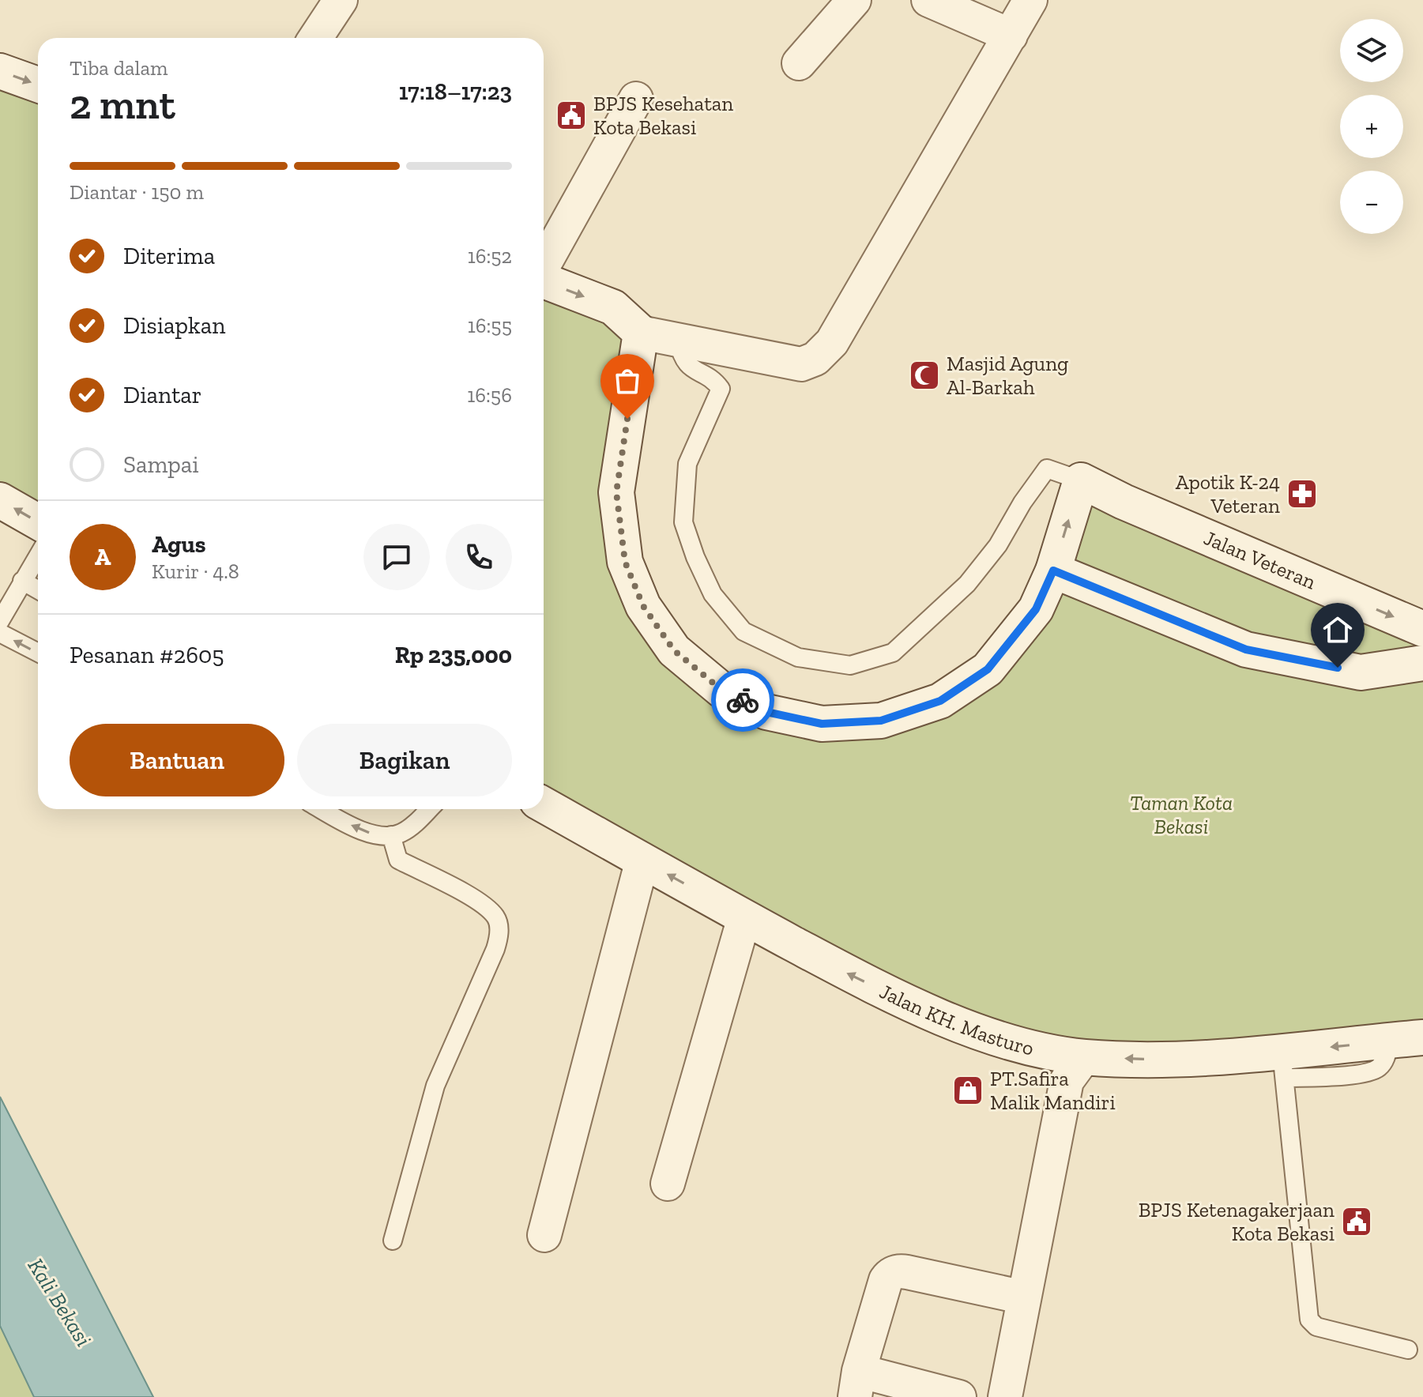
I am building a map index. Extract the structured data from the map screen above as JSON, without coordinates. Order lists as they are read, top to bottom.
{
  "streets": {
    "street": ["Jalan Veteran", "Jalan KH. Masturo"]
  },
  "one_way": ["Jalan KH. Masturo"],
  "water": ["Kali Bekasi"],
  "parks": ["Taman Kota Bekasi"],
  "places": {
    "public building": ["BPJS Kesehatan Kota Bekasi", "BPJS Ketenagakerjaan Kota Bekasi"],
    "mosque": ["Masjid Agung Al-Barkah"],
    "pharmacy": ["Apotik K-24 Veteran"],
    "shop": ["PT.Safira Malik Mandiri"]
  },
  "page": {
    "map_buttons": ["+", "−"],
    "heading": ["2 mnt", "Tiba dalam", "17:18–17:23"],
    "panel": [
      "Agus",
      "Kurir · 4.8",
      "Pesanan #2605",
      "Rp 235,000"
    ],
    "bar": "Diantar · 150 m",
    "list": [
      ["Diterima", "16:52"],
      ["Disiapkan", "16:55"],
      ["Diantar", "16:56"],
      "Sampai"
    ],
    "round": "A",
    "buttons": ["Bantuan", "Bagikan"]
  }
}
